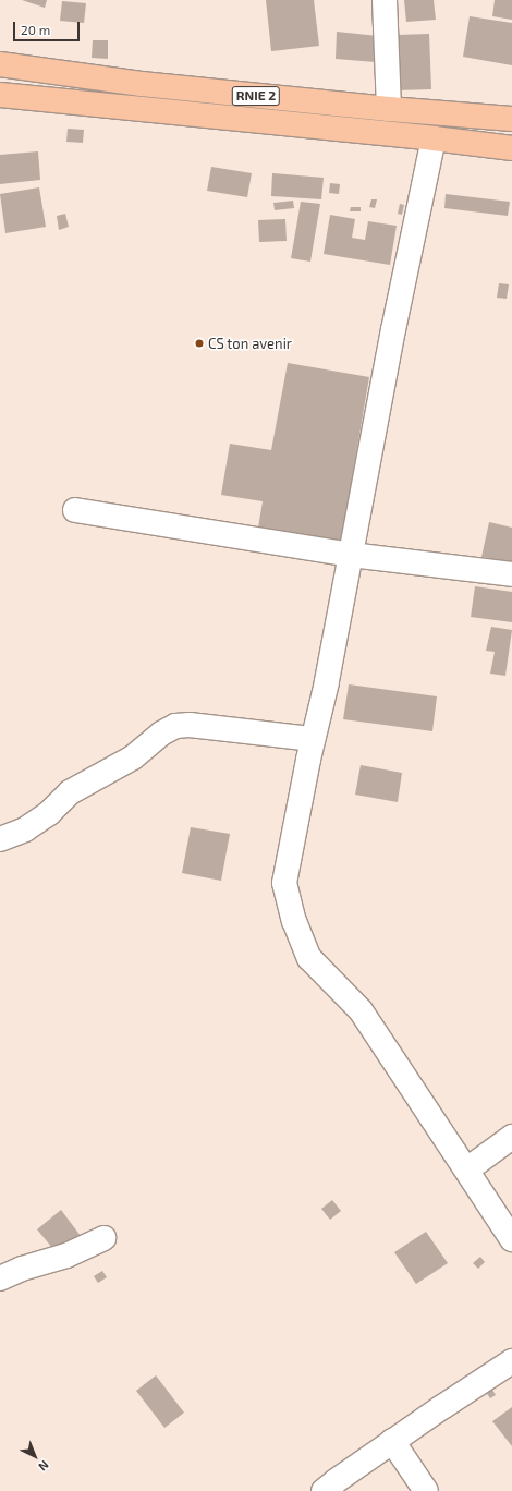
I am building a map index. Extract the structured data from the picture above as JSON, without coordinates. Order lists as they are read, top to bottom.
{
  "streets": {
    "highway": ["RNIE 2"]
  },
  "places": ["CS ton avenir"],
  "scale_bar": "20 m",
  "north": "bottom right"
}
